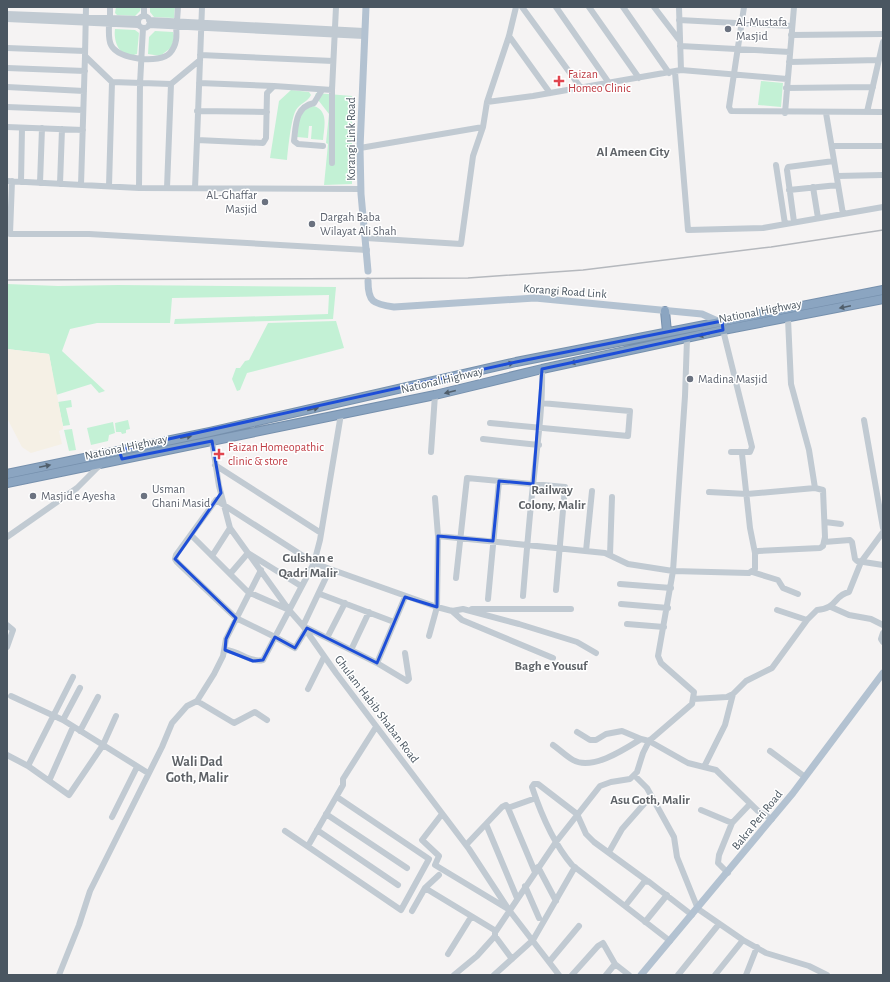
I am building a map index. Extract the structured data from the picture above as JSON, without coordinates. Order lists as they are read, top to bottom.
{
  "streets": {
    "highway": ["National Highway"],
    "main road": ["Korangi Link Road", "Korangi Road Link", "Bakra Peri Road"],
    "street": ["Ghulam Habib Shaban Road"]
  },
  "crossings": [
    ["Korangi Road Link", "National Highway"],
    ["National Highway", "Ghulam Habib Shaban Road"]
  ],
  "districts": [
    "Al Ameen City",
    "Railway Colony, Malir",
    "Gulshan e Qadri Malir",
    "Bagh e Yousuf",
    "Wali Dad Goth, Malir",
    "Asu Goth, Malir"
  ],
  "places": {
    "other": [
      "Al-Mustafa Masjid",
      "AL-Ghaffar Masjid",
      "Dargah Baba Wilayat Ali Shah",
      "Madina Masjid",
      "Masjid e Ayesha",
      "Usman Ghani Masid"
    ],
    "health": ["Faizan Homeo Clinic", "Faizan Homeopathic clinic & store"]
  }
}
